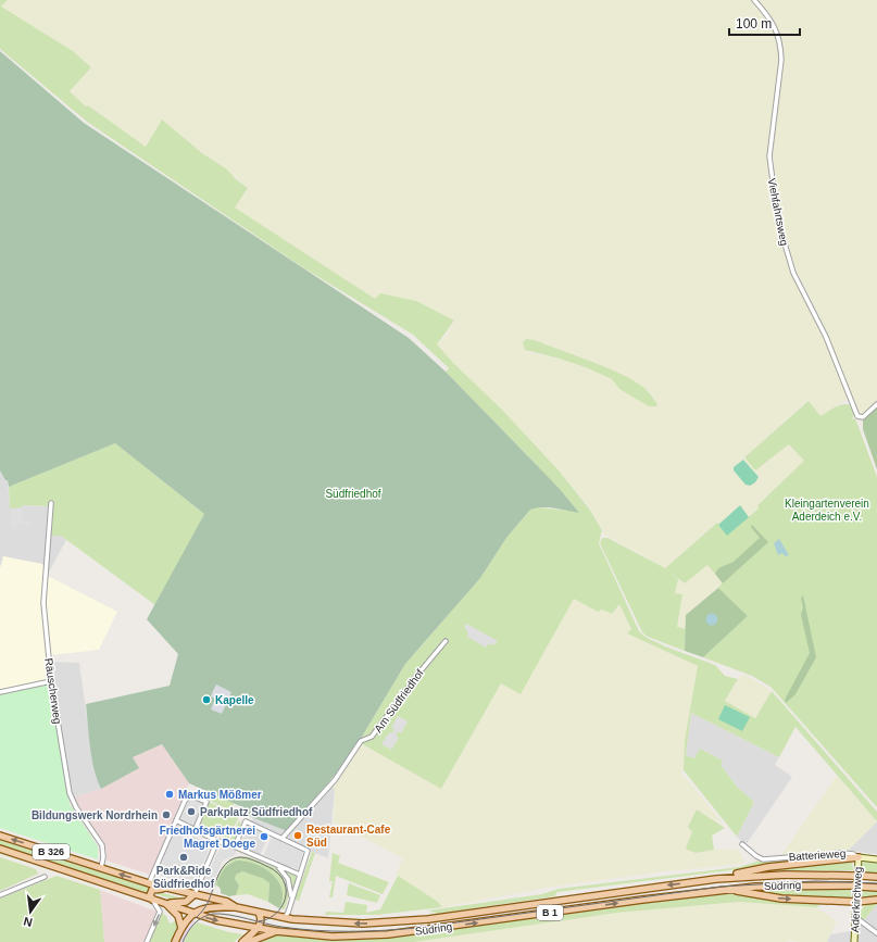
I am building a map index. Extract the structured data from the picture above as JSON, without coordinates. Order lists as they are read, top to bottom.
{
  "streets": {
    "main road": ["B 326", "Südring", "B 1"],
    "street": [
      "Viehfahrtsweg",
      "Räuscherweg",
      "Am Südfriedhof",
      "Batterieweg",
      "Aderkirchweg"
    ]
  },
  "crossings": [
    ["Räuscherweg", "Südring"],
    ["Batterieweg", "Aderkirchweg"],
    ["Südring", "B 1"]
  ],
  "parks": ["Südfriedhof", "Kleingartenverein Aderdeich e.V."],
  "places": [
    "Kapelle",
    "Markus Mößmer",
    "Parkplatz Südfriedhof",
    "Bildungswerk Nordrhein",
    "Restaurant-Cafe Süd",
    "Friedhofsgärtnerei Magret Doege",
    "Park&Ride Südfriedhof"
  ],
  "scale_bar": "100 m",
  "north": "bottom"
}
